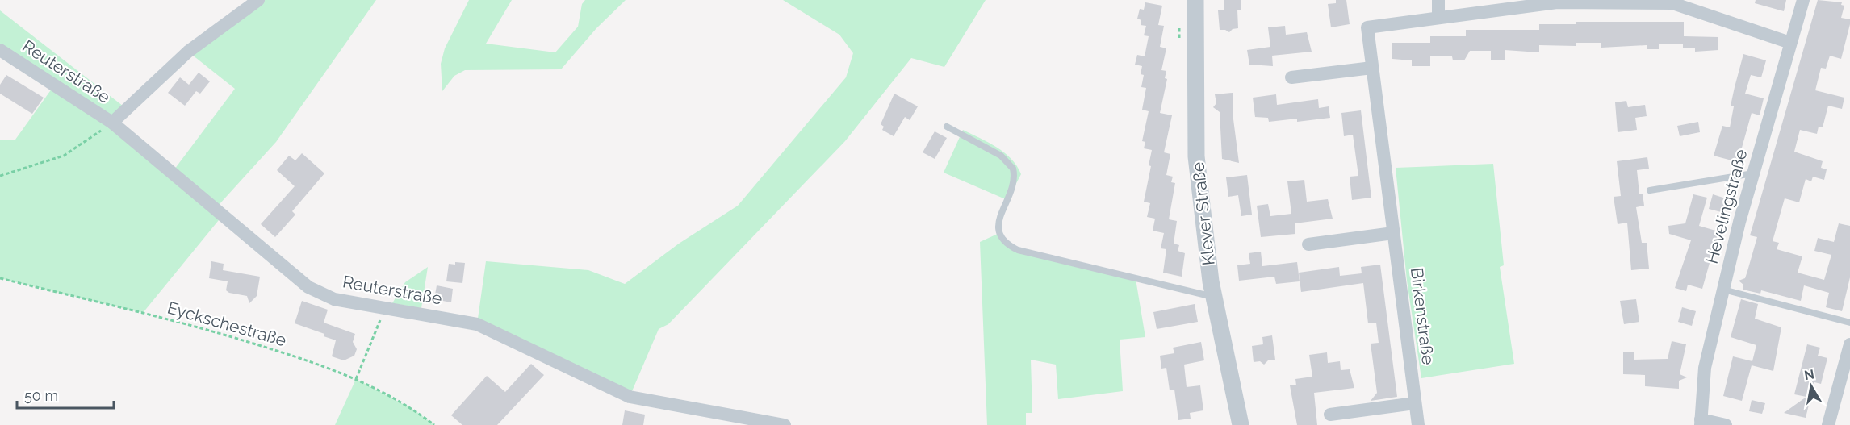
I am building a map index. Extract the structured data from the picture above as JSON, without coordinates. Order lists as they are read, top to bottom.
{
  "streets": {
    "street": [
      "Reuterstraße",
      "Hevelingstraße",
      "Klever Straße",
      "Birkenstraße"
    ],
    "path": ["Eyckschestraße"]
  },
  "scale_bar": "50 m",
  "north": "top"
}
